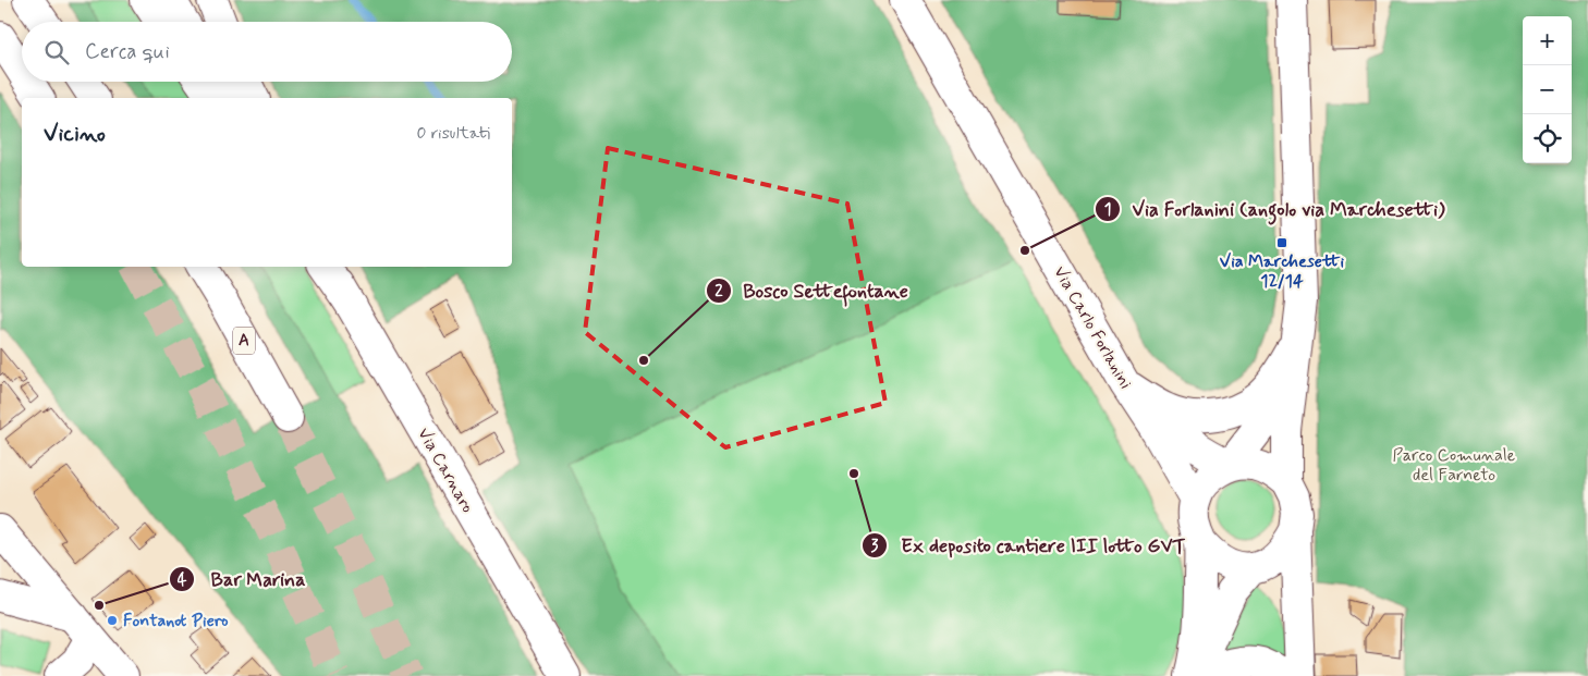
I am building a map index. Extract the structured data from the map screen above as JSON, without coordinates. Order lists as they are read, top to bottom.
{
  "streets": {
    "main road": ["Via Carlo Forlanini", "A", "Via Carnaro"]
  },
  "parks": ["Parco Comunale del Farneto"],
  "places": {
    "transit": ["Via Marchesetti 12/14"],
    "other": [
      "Via Forlanini (angolo via Marchesetti)",
      "Bosco Settefontane",
      "Ex deposito cantiere III lotto GVT",
      "Bar Marina",
      "Fontanot Piero"
    ]
  },
  "page": {
    "map_buttons": ["+", "−"],
    "search": "Cerca qui",
    "heading": ["Vicino", "0 risultati"]
  }
}
